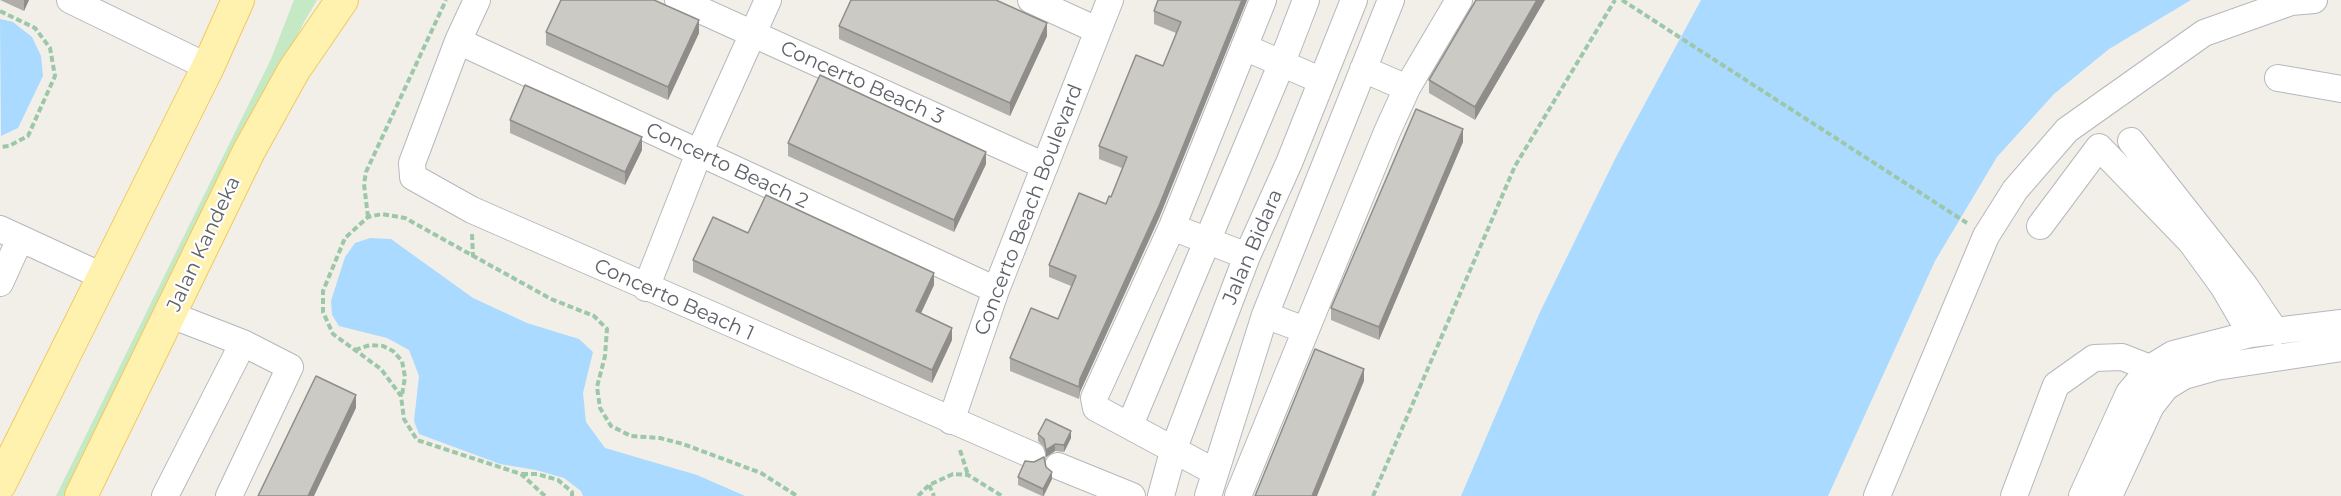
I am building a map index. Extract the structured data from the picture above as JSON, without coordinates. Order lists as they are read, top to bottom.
{
  "streets": {
    "main road": ["Jalan Kandeka"],
    "street": [
      "Concerto Beach 3",
      "Concerto Beach 2",
      "Concerto Beach Boulevard",
      "Jalan Bidara",
      "Concerto Beach 1"
    ]
  },
  "crossings": [
    ["Concerto Beach 3", "Concerto Beach Boulevard"],
    ["Concerto Beach 2", "Concerto Beach Boulevard"],
    ["Concerto Beach 2", "Concerto Beach 1"],
    ["Concerto Beach Boulevard", "Concerto Beach 1"]
  ]
}
